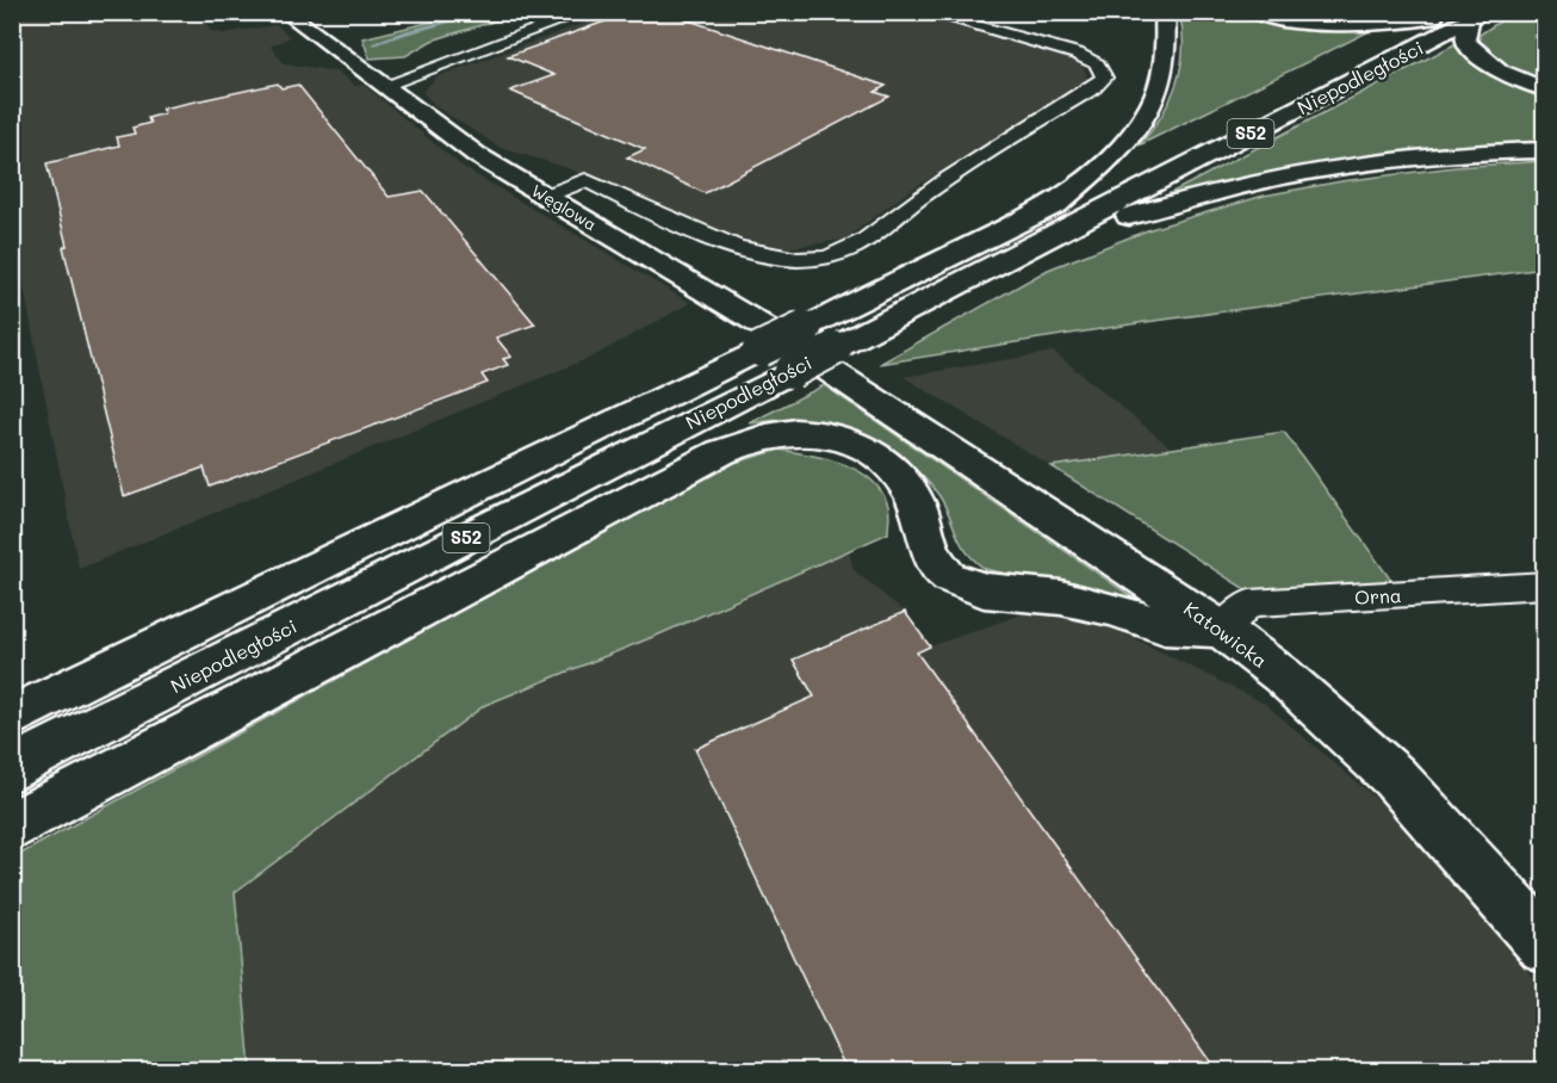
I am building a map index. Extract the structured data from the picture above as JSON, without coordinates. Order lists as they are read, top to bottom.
{
  "streets": {
    "main road": [
      "Niepodległości",
      "S52",
      "Węglowa",
      "Katowicka"
    ],
    "street": ["Orna"]
  },
  "crossings": [
    ["Węglowa", "Katowicka"],
    ["Orna", "Katowicka"]
  ]
}
